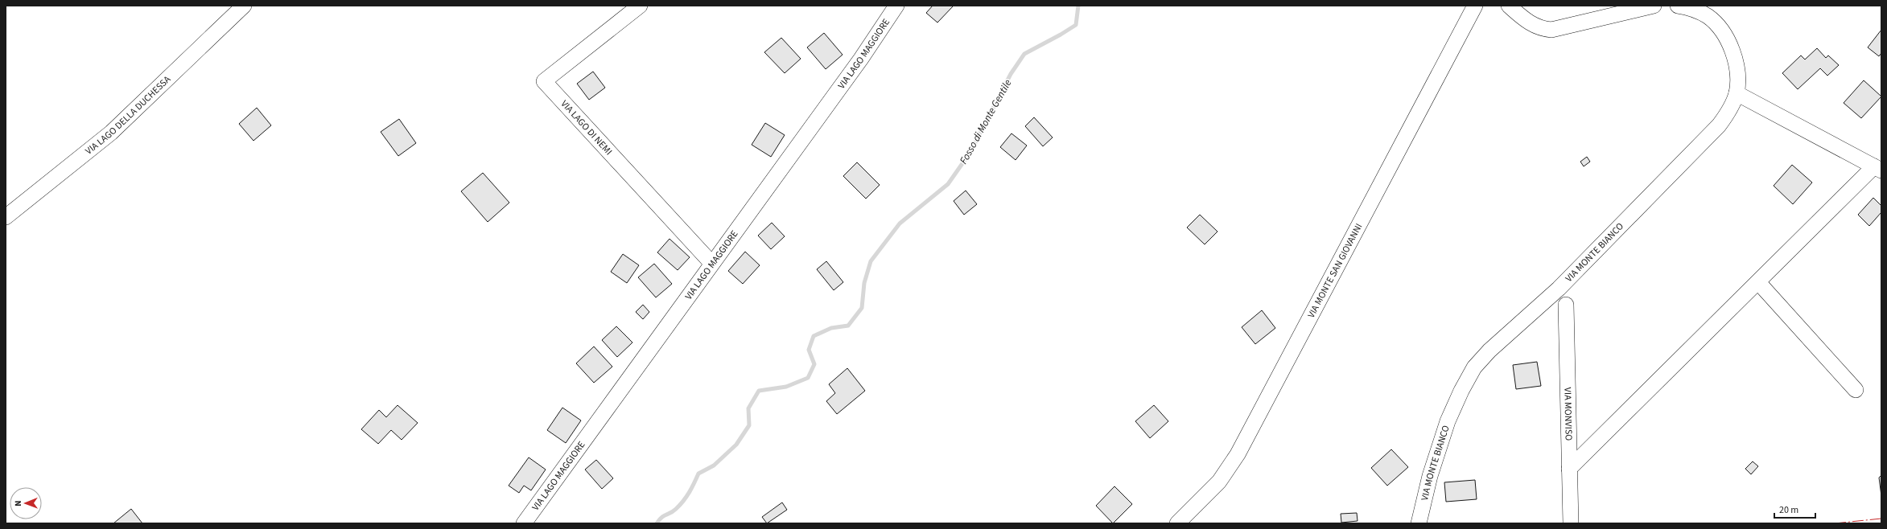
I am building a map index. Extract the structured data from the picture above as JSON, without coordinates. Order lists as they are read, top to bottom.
{
  "streets": {
    "street": [
      "VIA LAGO MAGGIORE",
      "VIA LAGO DELLA DUCHESSA",
      "VIA LAGO DI NEMI",
      "VIA MONTE BIANCO",
      "VIA MONTE SAN GIOVANNI",
      "VIA MONVISO"
    ]
  },
  "crossings": [
    ["VIA LAGO MAGGIORE", "VIA LAGO DI NEMI"]
  ],
  "water": ["Fosso di Monte Gentile"],
  "scale_bar": "20 m",
  "north": "left"
}
